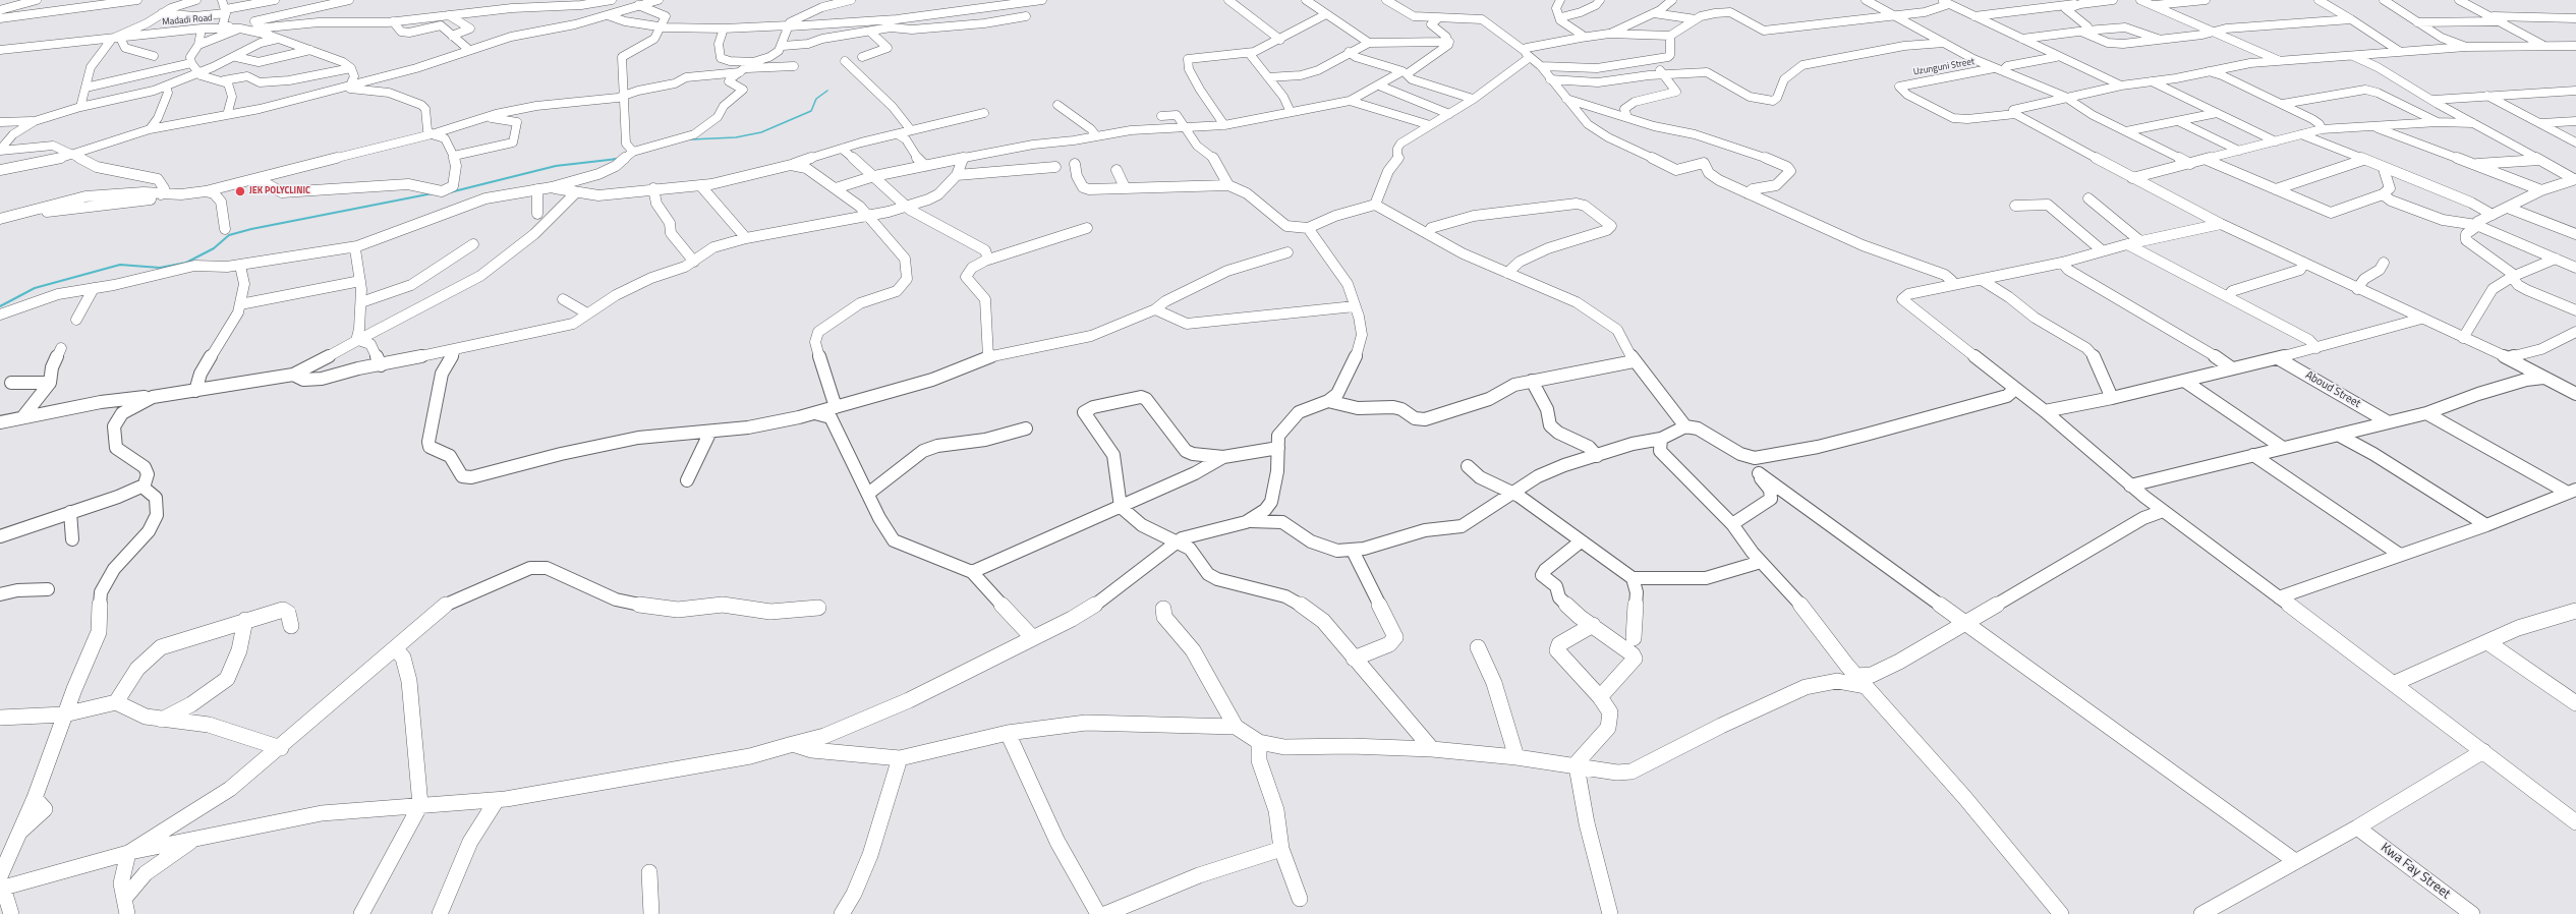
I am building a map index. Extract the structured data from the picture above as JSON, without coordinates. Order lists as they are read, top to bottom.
{
  "streets": {
    "street": [
      "Madadi Road",
      "Uzunguni Street",
      "Aboud Street",
      "Kwa Fay Street"
    ]
  },
  "places": ["JEK POLYCLINIC"]
}
